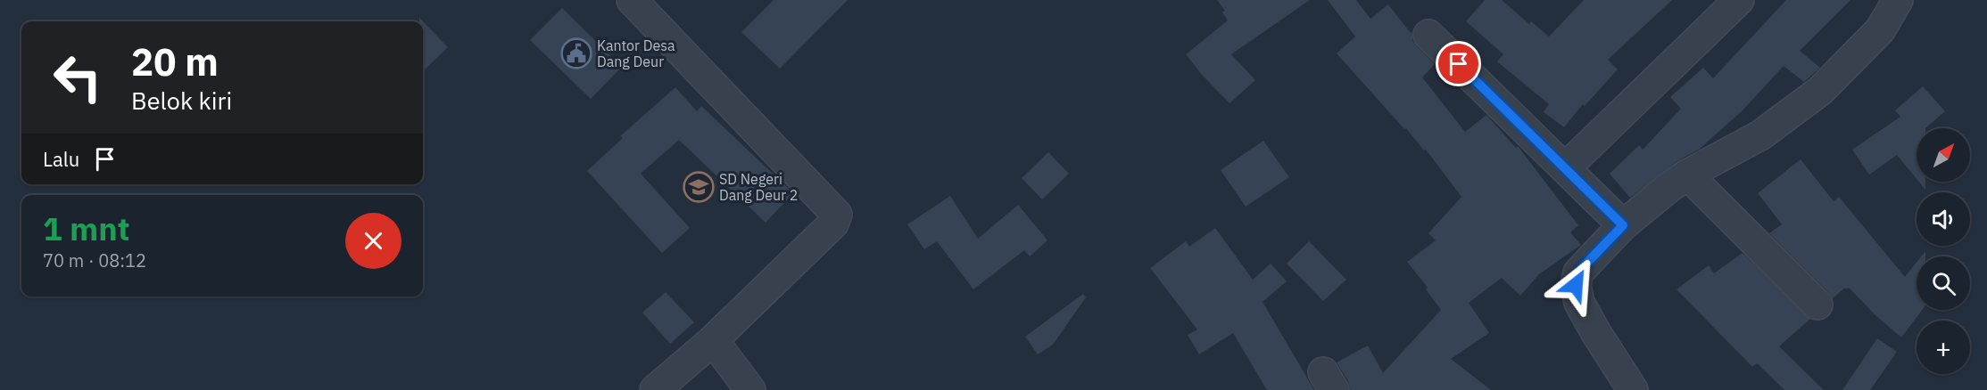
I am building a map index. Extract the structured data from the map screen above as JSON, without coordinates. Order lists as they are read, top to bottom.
{
  "places": {
    "public building": ["Kantor Desa Dang Deur"],
    "school or university": ["SD Negeri Dang Deur 2"]
  },
  "north": "top right",
  "page": {
    "turn": ["20 m", "Belok kiri"],
    "map_buttons": "+",
    "then": "Lalu",
    "heading": ["1 mnt", "70 m · 08:12"]
  }
}
